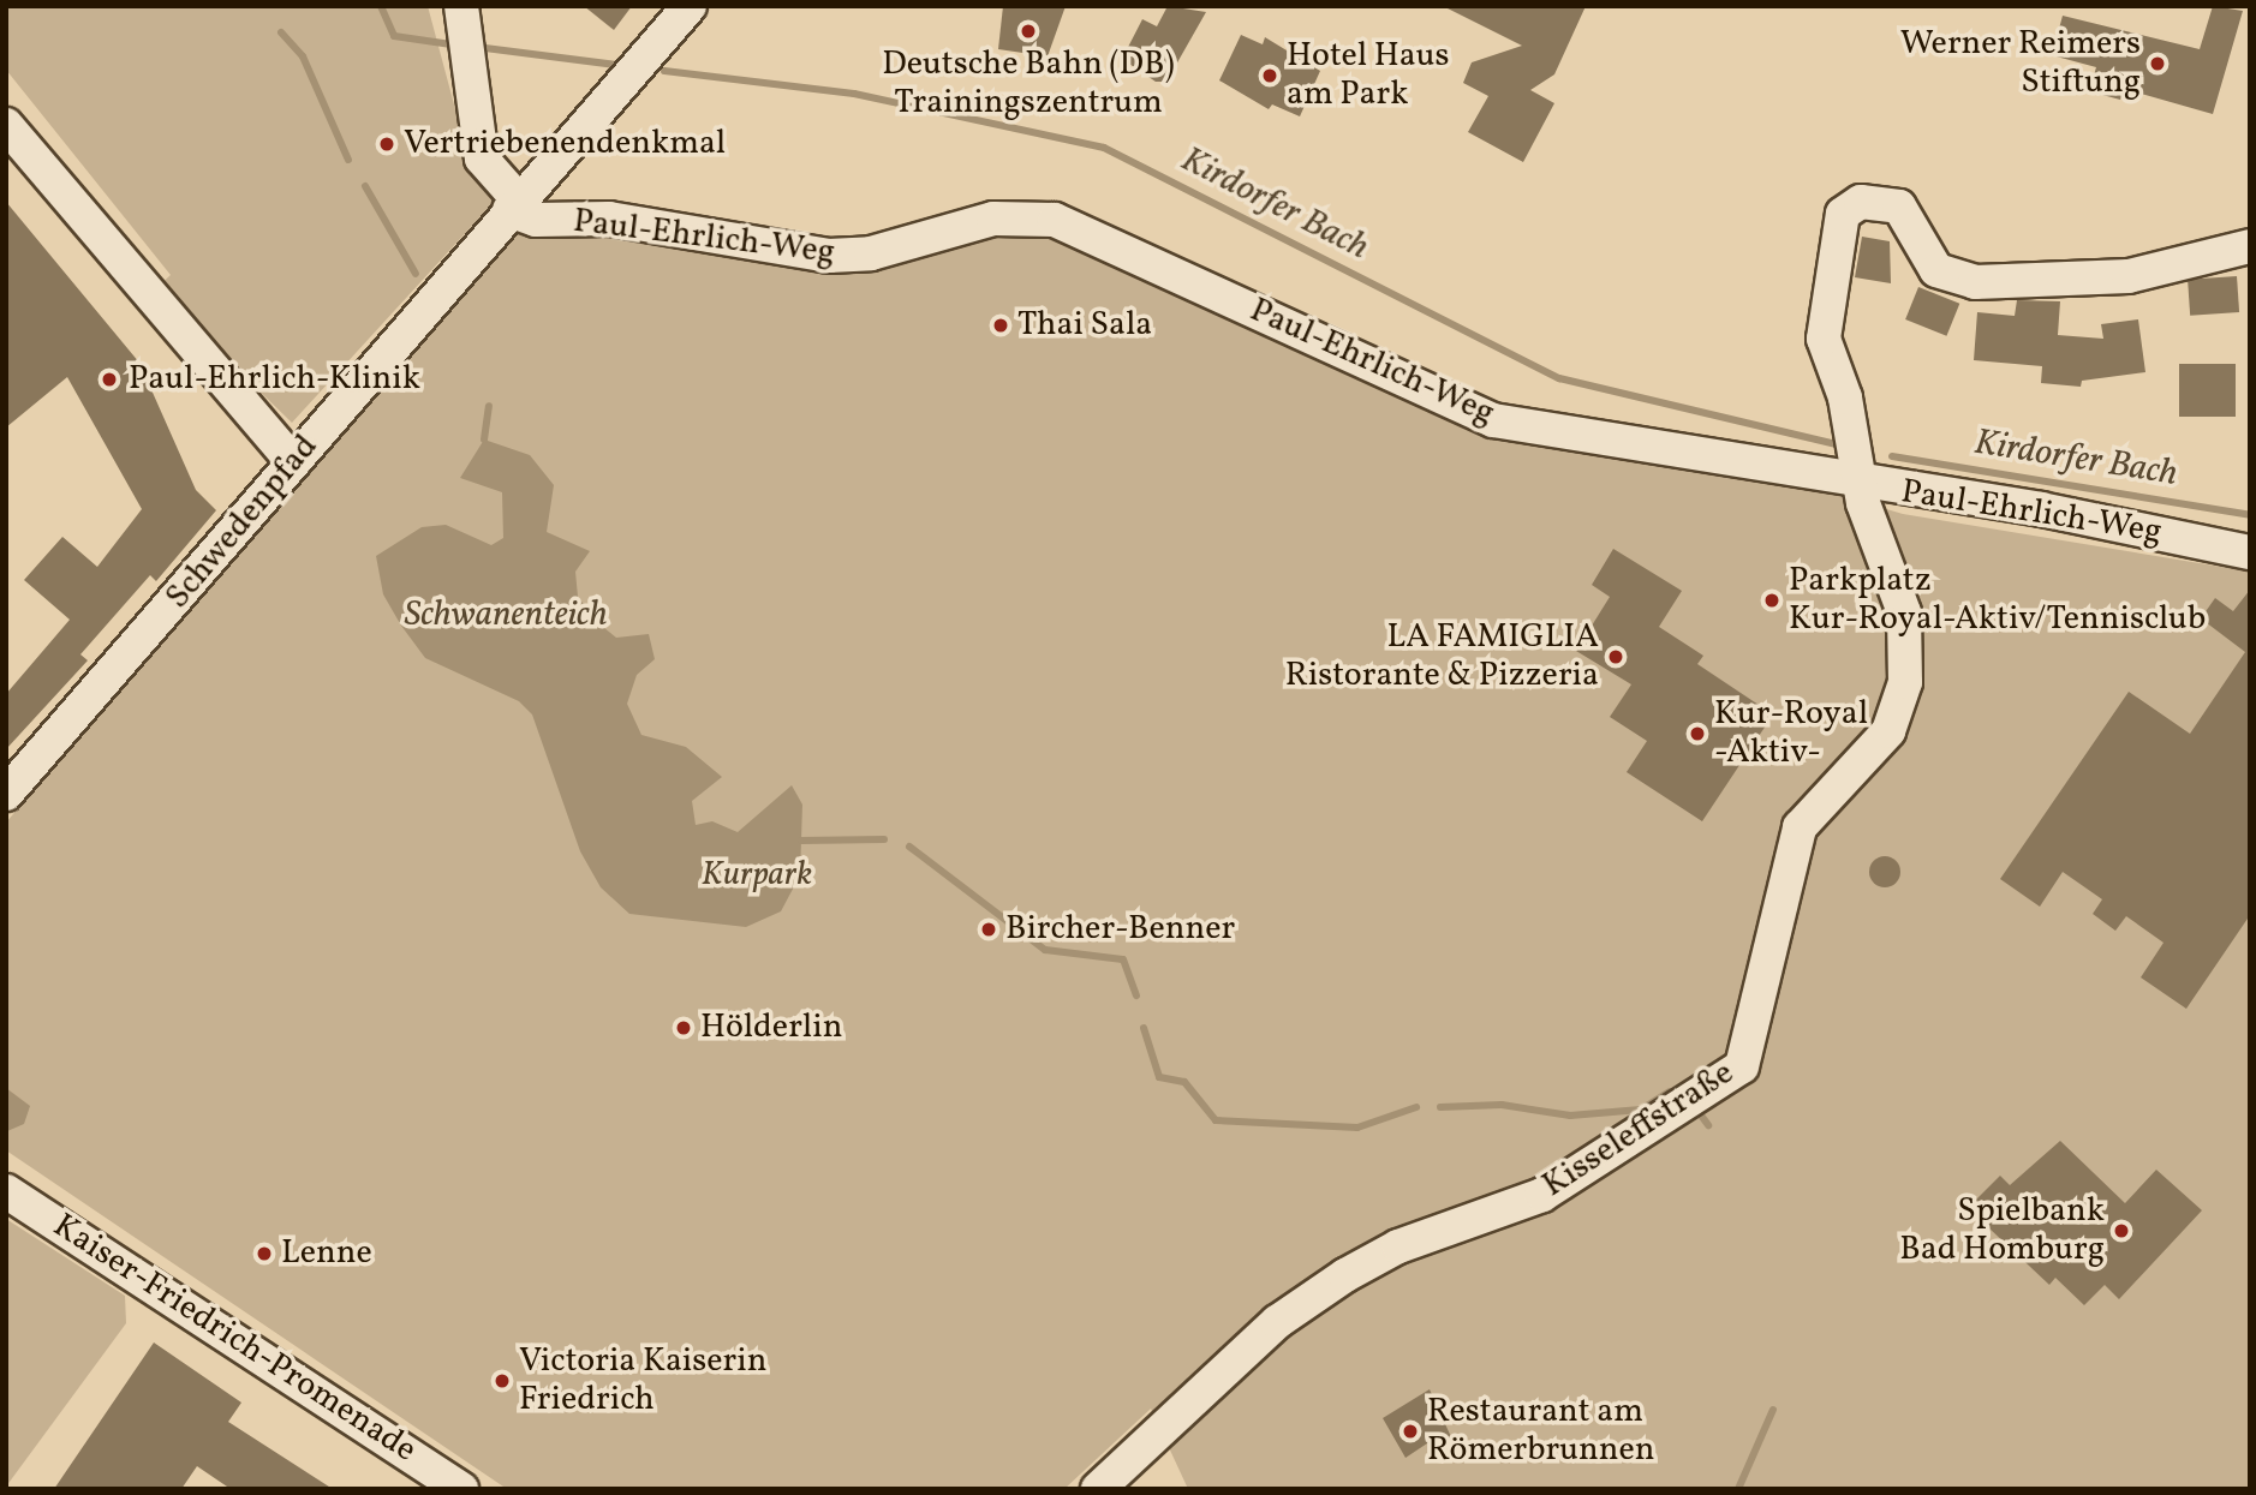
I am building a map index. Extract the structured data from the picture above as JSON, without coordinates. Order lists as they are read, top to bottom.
{
  "streets": {
    "street": [
      "Paul-Ehrlich-Weg",
      "Schwedenpfad",
      "Kisseleffstraße",
      "Kaiser-Friedrich-Promenade"
    ]
  },
  "crossings": [
    ["Paul-Ehrlich-Weg", "Schwedenpfad"],
    ["Paul-Ehrlich-Weg", "Kisseleffstraße"]
  ],
  "water": ["Kirdorfer Bach", "Schwanenteich"],
  "parks": ["Kurpark"],
  "places": [
    "Deutsche Bahn (DB) Trainingszentrum",
    "Werner Reimers Stiftung",
    "Hotel Haus am Park",
    "Vertriebenendenkmal",
    "Thai Sala",
    "Paul-Ehrlich-Klinik",
    "Parkplatz Kur-Royal-Aktiv/Tennisclub",
    "LA FAMIGLIA Ristorante & Pizzeria",
    "Kur-Royal -Aktiv-",
    "Bircher-Benner",
    "Hölderlin",
    "Spielbank Bad Homburg",
    "Lenne",
    "Victoria Kaiserin Friedrich",
    "Restaurant am Römerbrunnen"
  ]
}
